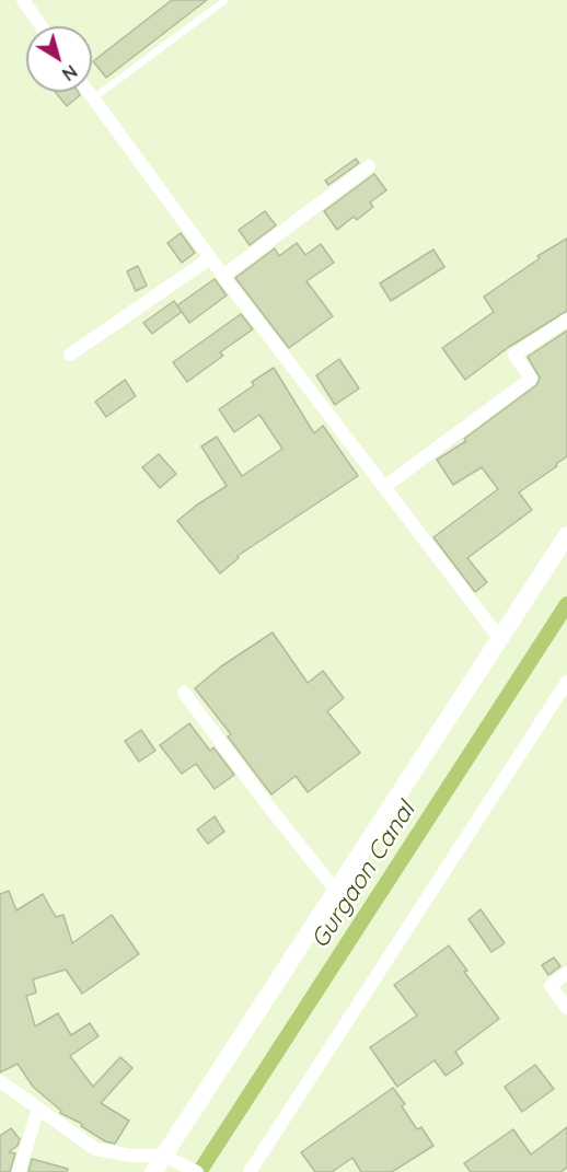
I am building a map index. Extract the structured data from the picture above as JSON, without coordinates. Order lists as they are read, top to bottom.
{
  "water": ["Gurgaon Canal"],
  "north": "bottom right"
}
